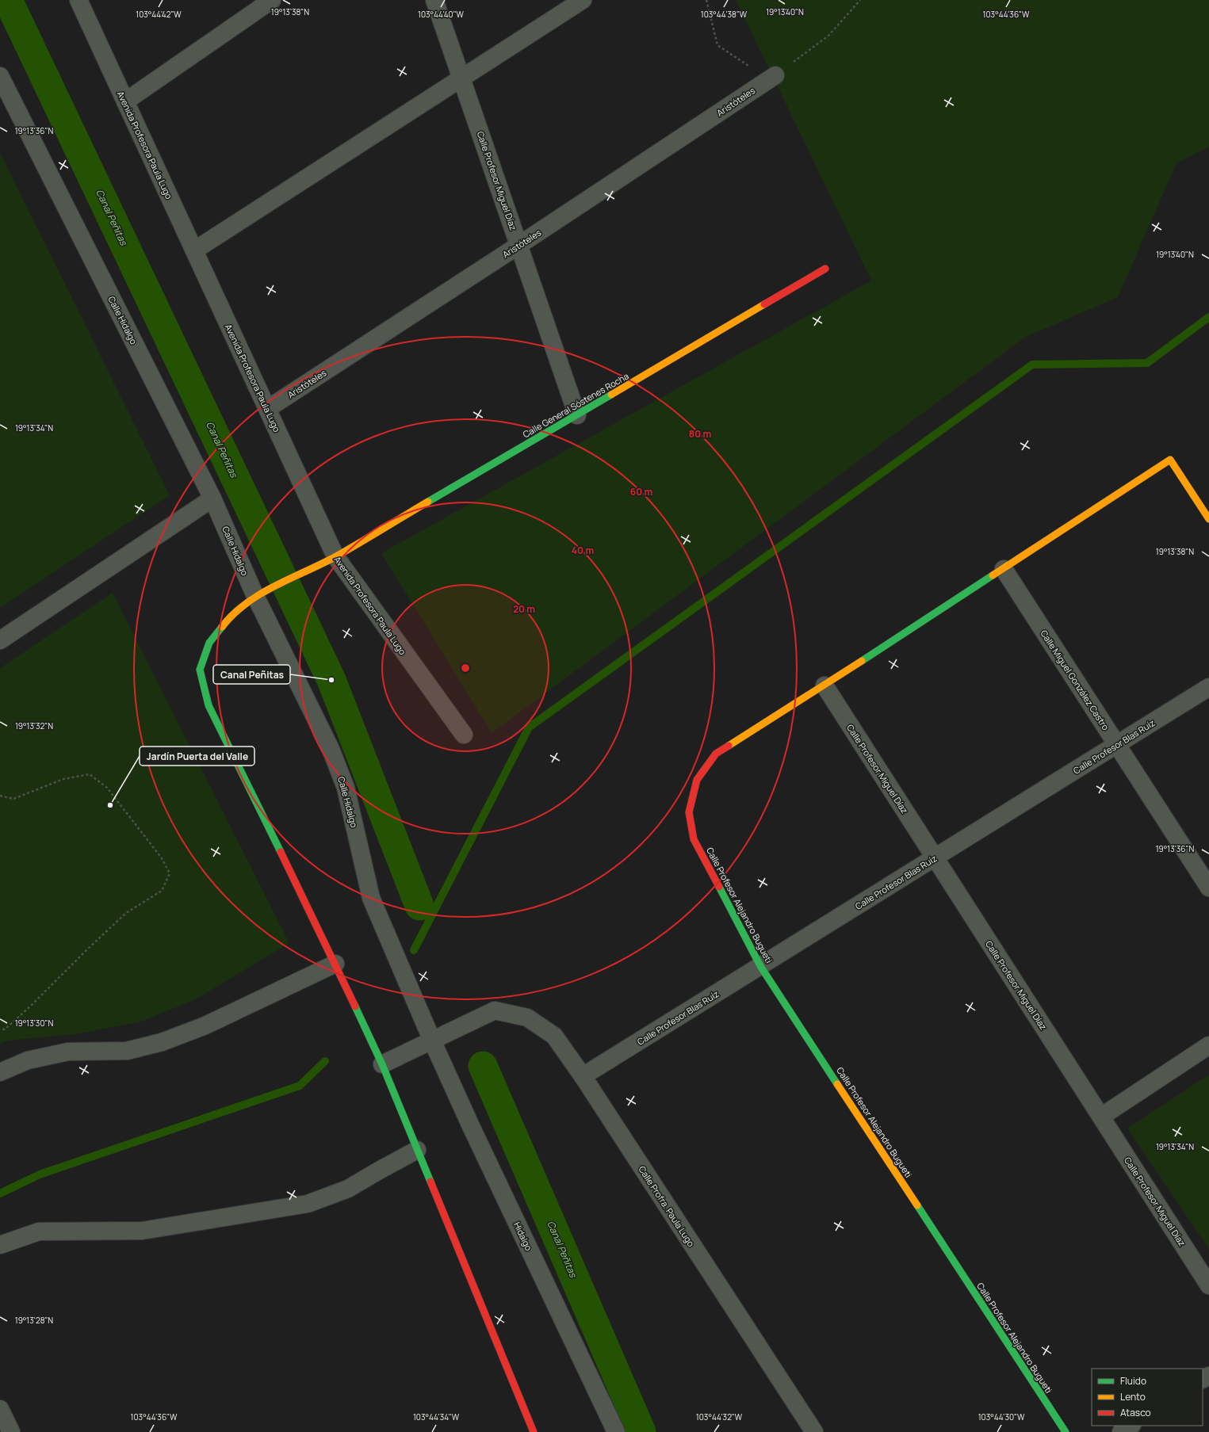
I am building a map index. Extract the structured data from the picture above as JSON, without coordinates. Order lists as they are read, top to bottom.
{
  "streets": {
    "street": [
      "Aristóteles",
      "Avenida Profesora Paula Lugo",
      "Calle Profesor Miguel Díaz",
      "Calle Hidalgo",
      "Calle General Sóstenes Rocha",
      "Calle Miguel González Castro",
      "Calle Profesor Blas Ruíz",
      "Calle Profesor Alejandro Bugueti",
      "Calle Profra. Paula Lugo",
      "Hidalgo"
    ]
  },
  "crossings": [
    ["Aristóteles", "Avenida Profesora Paula Lugo"],
    ["Aristóteles", "Calle Profesor Miguel Díaz"],
    ["Avenida Profesora Paula Lugo", "Calle General Sóstenes Rocha"],
    ["Calle Profesor Miguel Díaz", "Calle General Sóstenes Rocha"],
    ["Calle Profesor Miguel Díaz", "Calle Profesor Blas Ruíz"],
    ["Calle Profesor Miguel Díaz", "Calle Profesor Alejandro Bugueti"],
    ["Calle Hidalgo", "Calle Profra. Paula Lugo"],
    ["Calle Hidalgo", "Hidalgo"],
    ["Calle Miguel González Castro", "Calle Profesor Blas Ruíz"],
    ["Calle Profesor Blas Ruíz", "Calle Profesor Alejandro Bugueti"],
    ["Calle Profesor Blas Ruíz", "Calle Profra. Paula Lugo"],
    ["Calle Profra. Paula Lugo", "Hidalgo"]
  ],
  "water": ["Canal Peñitas"],
  "places": ["Canal Peñitas", "Jardín Puerta del Valle"],
  "legend": ["Fluido", "Lento", "Atasco"],
  "coordinates": [
    "19°13'38\"N",
    "19°13'40\"N",
    "103°44'42\"W",
    "103°44'40\"W",
    "103°44'38\"W",
    "103°44'36\"W",
    "19°13'36\"N",
    "19°13'34\"N",
    "19°13'32\"N",
    "19°13'30\"N",
    "19°13'28\"N",
    "103°44'34\"W",
    "103°44'32\"W",
    "103°44'30\"W"
  ],
  "rings": [
    "80 m",
    "60 m",
    "40 m",
    "20 m"
  ]
}
